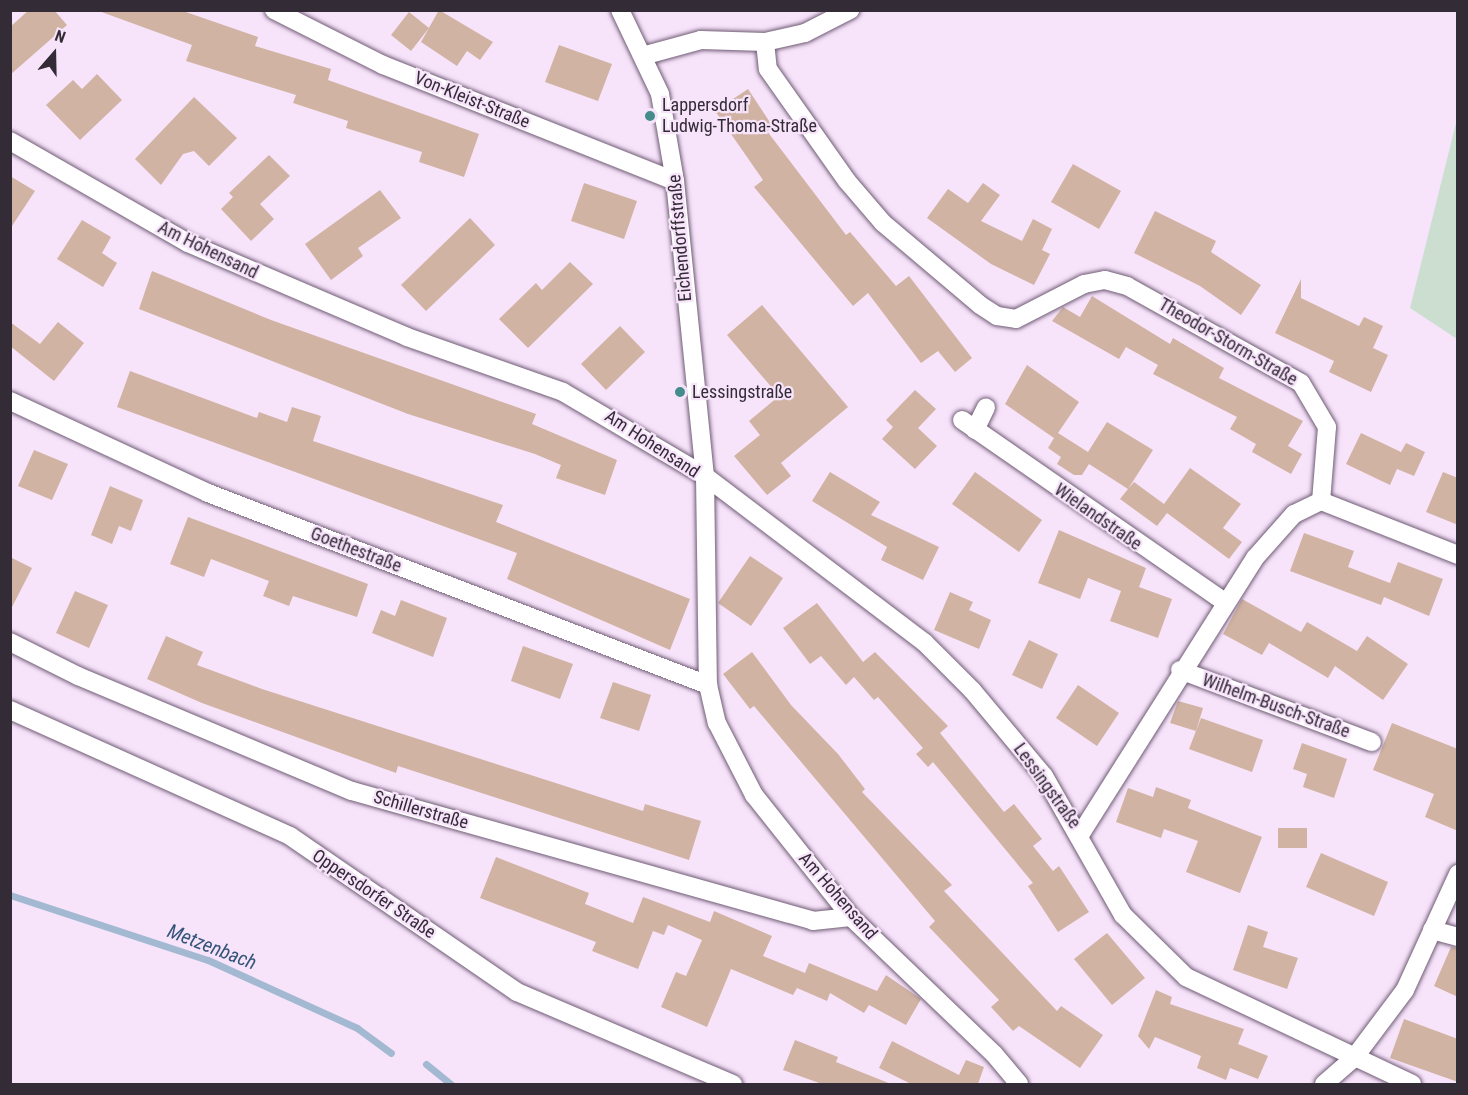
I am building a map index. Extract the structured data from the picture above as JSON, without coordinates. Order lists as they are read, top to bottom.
{
  "streets": {
    "street": [
      "Von-Kleist-Straße",
      "Eichendorffstraße",
      "Am Hohensand",
      "Theodor-Storm-Straße",
      "Wielandstraße",
      "Goethestraße",
      "Wilhelm-Busch-Straße",
      "Lessingstraße",
      "Schillerstraße",
      "Oppersdorfer Straße"
    ]
  },
  "crossings": [
    ["Von-Kleist-Straße", "Eichendorffstraße"],
    ["Eichendorffstraße", "Am Hohensand"],
    ["Eichendorffstraße", "Lessingstraße"],
    ["Am Hohensand", "Goethestraße"],
    ["Am Hohensand", "Lessingstraße"],
    ["Am Hohensand", "Schillerstraße"]
  ],
  "water": ["Metzenbach"],
  "places": ["Lappersdorf Ludwig-Thoma-Straße", "Lessingstraße"],
  "north": "top"
}
